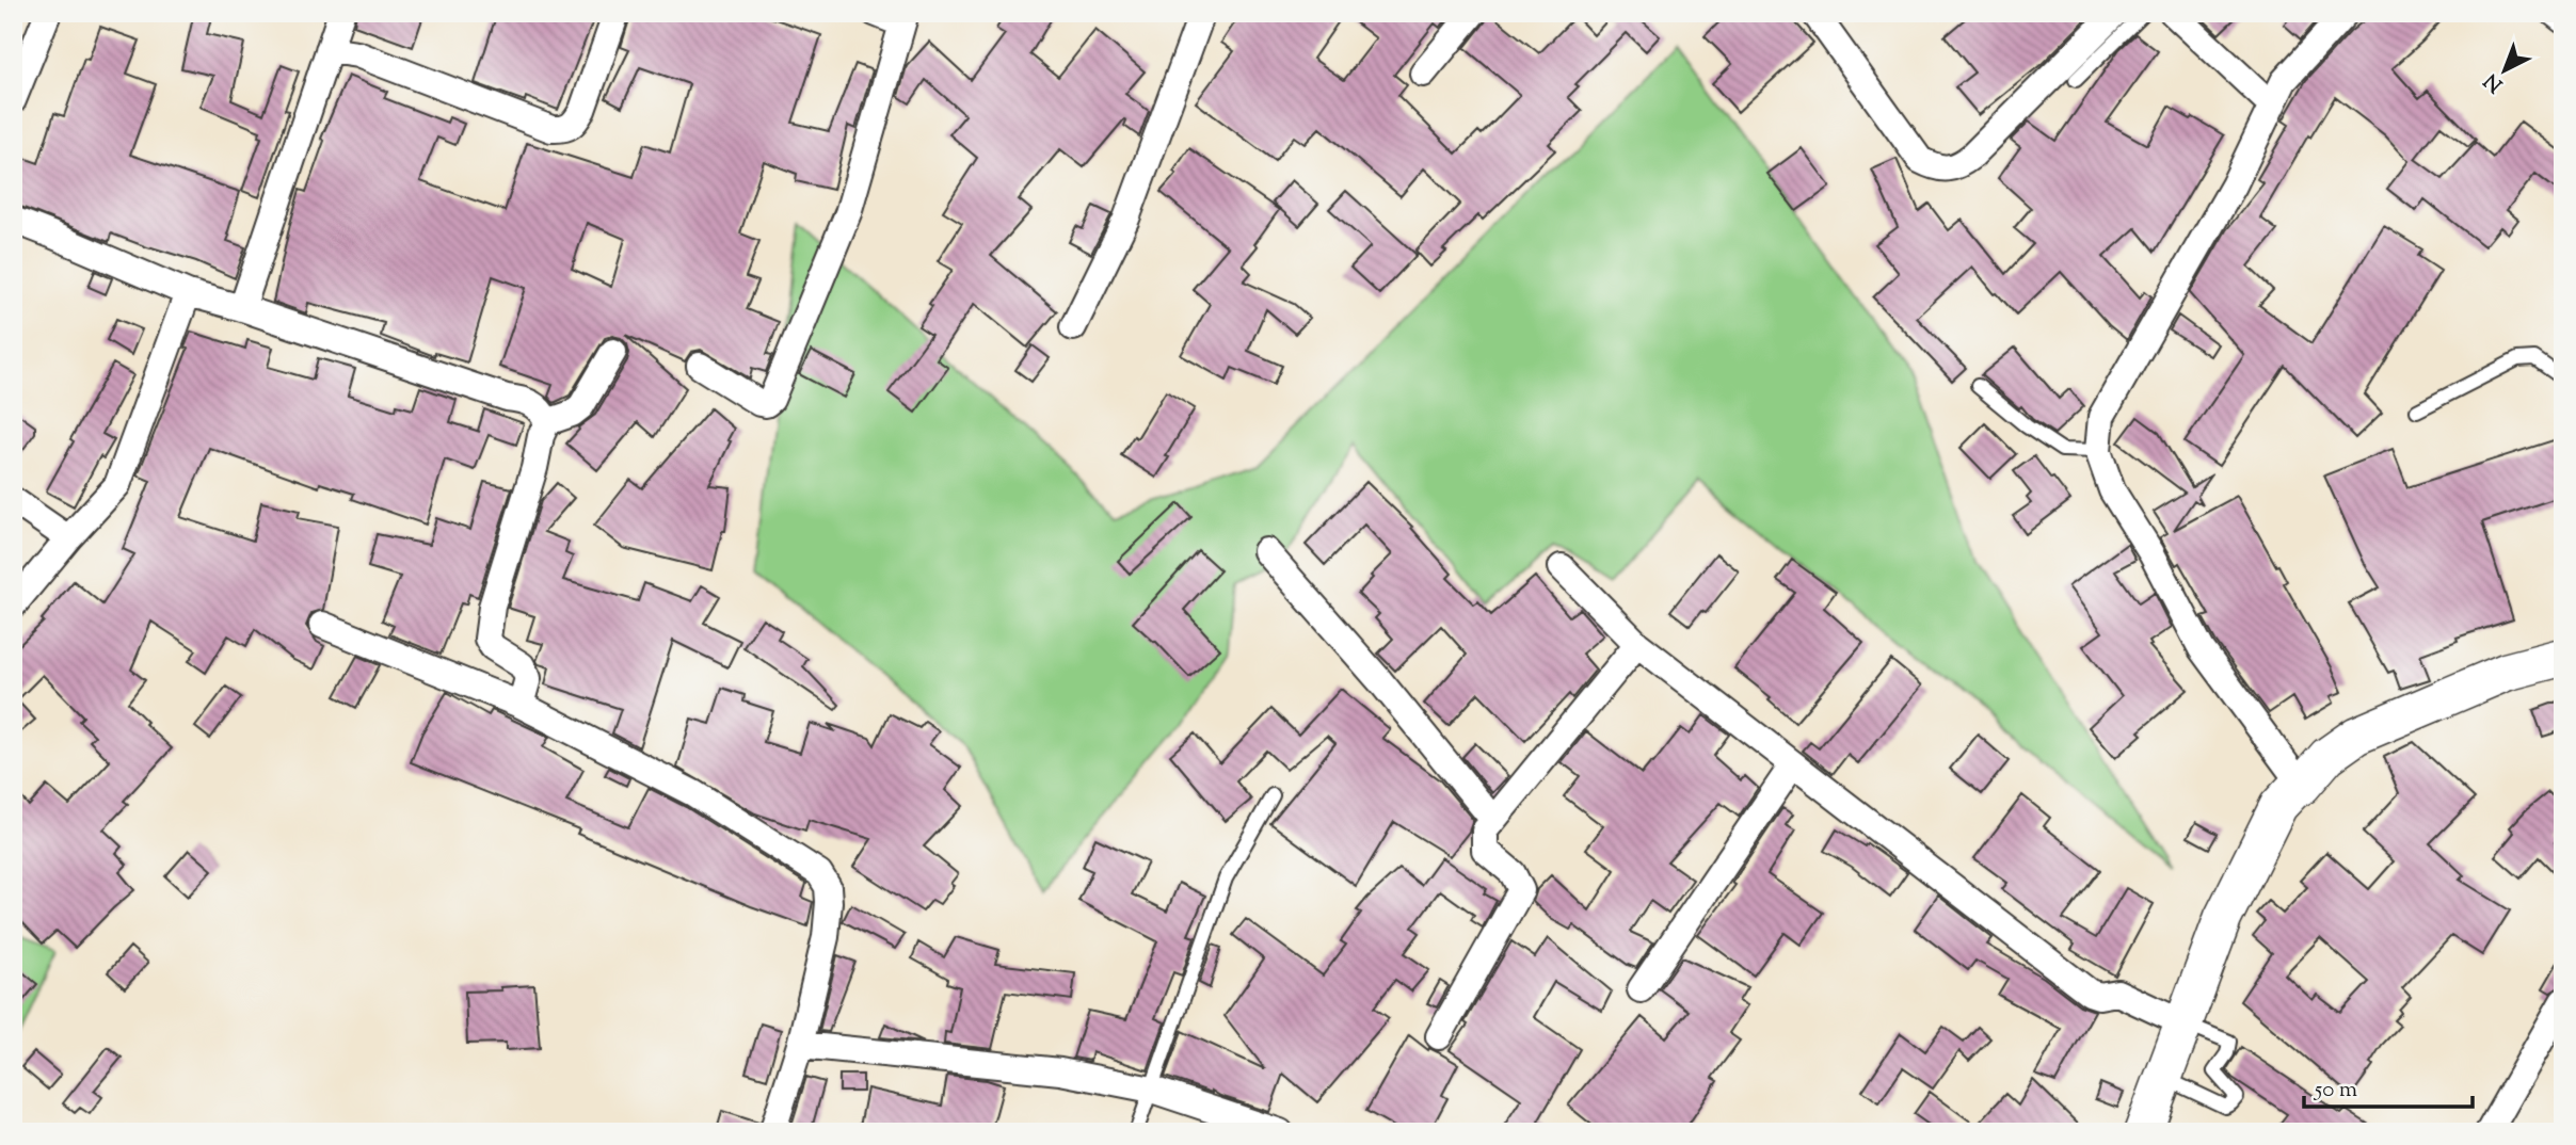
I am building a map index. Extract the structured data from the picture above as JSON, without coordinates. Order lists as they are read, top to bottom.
{
  "scale_bar": "50 m",
  "north": "bottom left"
}
